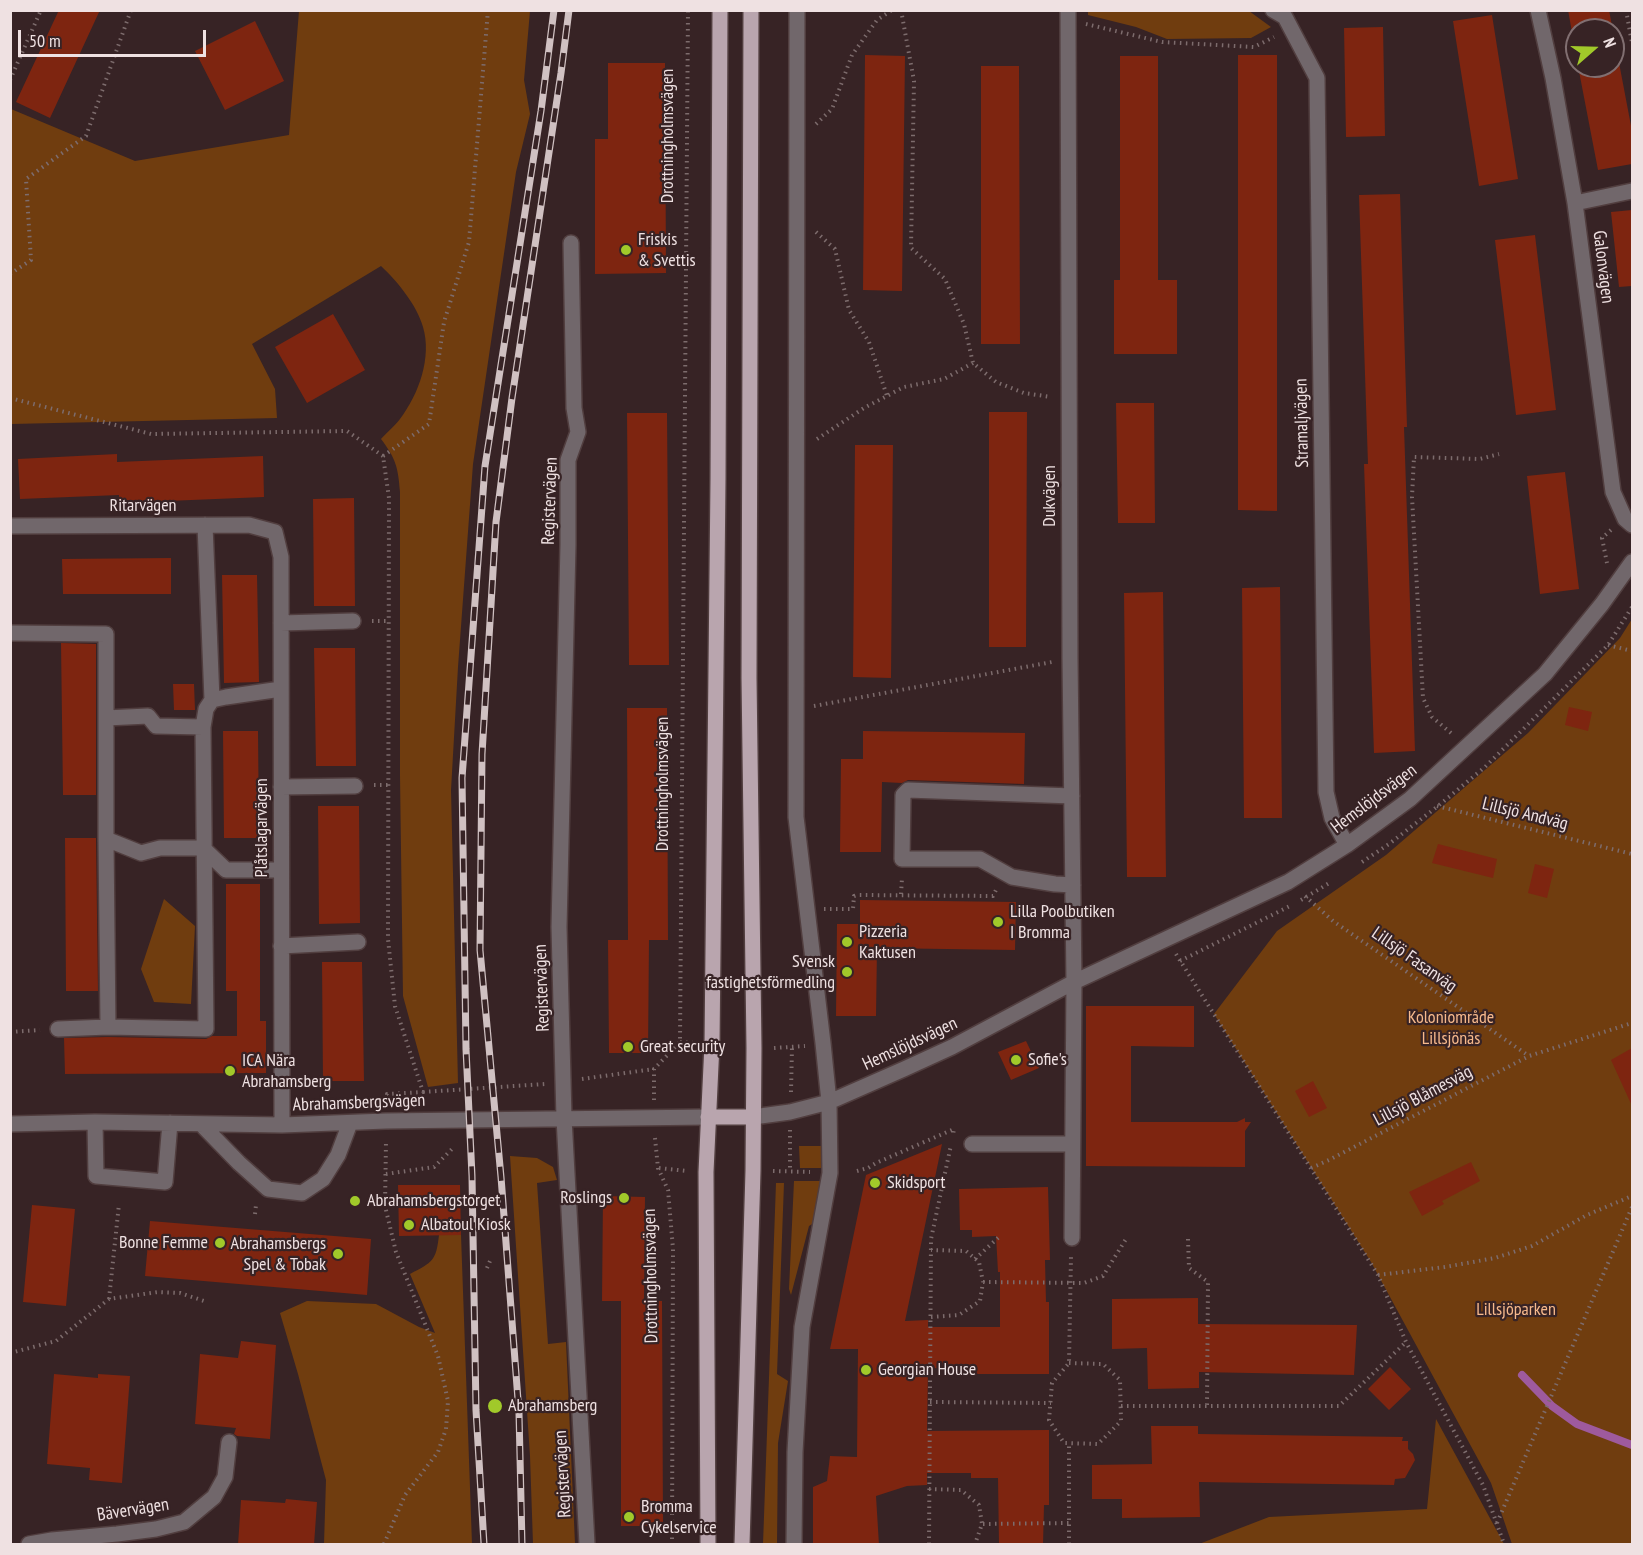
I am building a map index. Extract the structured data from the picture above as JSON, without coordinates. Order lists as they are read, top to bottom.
{
  "streets": {
    "street": [
      "Galonvägen",
      "Stramaljvägen",
      "Dukvägen",
      "Registervägen",
      "Ritarvägen",
      "Hemslöjdsvägen",
      "Plåtslagarvägen",
      "Abrahamsbergsvägen",
      "Bävervägen"
    ],
    "path": [
      "Drottningholmsvägen",
      "Lillsjö Andväg",
      "Lillsjö Fasanväg",
      "Lillsjö Blåmesväg"
    ]
  },
  "crossings": [
    ["Drottningholmsvägen", "Abrahamsbergsvägen"],
    ["Stramaljvägen", "Hemslöjdsvägen"],
    ["Dukvägen", "Hemslöjdsvägen"],
    ["Registervägen", "Abrahamsbergsvägen"],
    ["Ritarvägen", "Plåtslagarvägen"],
    ["Hemslöjdsvägen", "Lillsjö Andväg"],
    ["Hemslöjdsvägen", "Lillsjö Fasanväg"],
    ["Plåtslagarvägen", "Abrahamsbergsvägen"],
    ["Lillsjö Fasanväg", "Lillsjö Blåmesväg"]
  ],
  "parks": ["Koloniområde Lillsjönäs", "Lillsjöparken"],
  "places": [
    "Friskis & Svettis",
    "Lilla Poolbutiken I Bromma",
    "Pizzeria Kaktusen",
    "Svensk fastighetsförmedling",
    "Great security",
    "Sofie's",
    "ICA Nära Abrahamsberg",
    "Skidsport",
    "Roslings",
    "Abrahamsbergstorget",
    "Albatoul Kiosk",
    "Bonne Femme",
    "Abrahamsbergs Spel & Tobak",
    "Georgian House",
    "Abrahamsberg",
    "Bromma Cykelservice"
  ],
  "scale_bar": "50 m",
  "north": "right"
}
